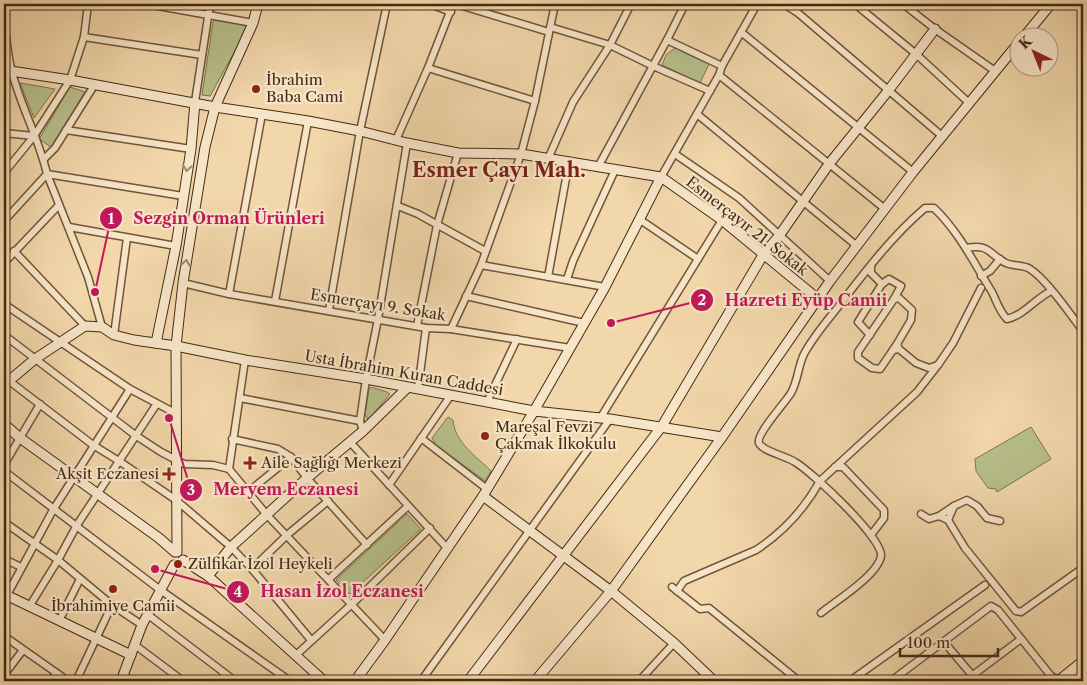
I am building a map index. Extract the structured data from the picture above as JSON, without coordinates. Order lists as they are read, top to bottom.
{
  "streets": {
    "street": ["Esmerçayır 21. Sokak", "Esmerçayı 9. Sokak", "Usta İbrahim Kuran Caddesi"]
  },
  "districts": ["Esmer Çayı Mah."],
  "places": {
    "other": [
      "İbrahim Baba Cami",
      "Sezgin Orman Ürünleri",
      "Hazreti Eyüp Camii",
      "Meryem Eczanesi",
      "Mareşal Fevzi Çakmak İlkokulu",
      "Zülfikar İzol Heykeli",
      "Hasan İzol Eczanesi",
      "İbrahimiye Camii"
    ],
    "health": ["Aile Sağlığı Merkezi", "Akşit Eczanesi"]
  },
  "scale_bar": "100 m",
  "north": "top left"
}
